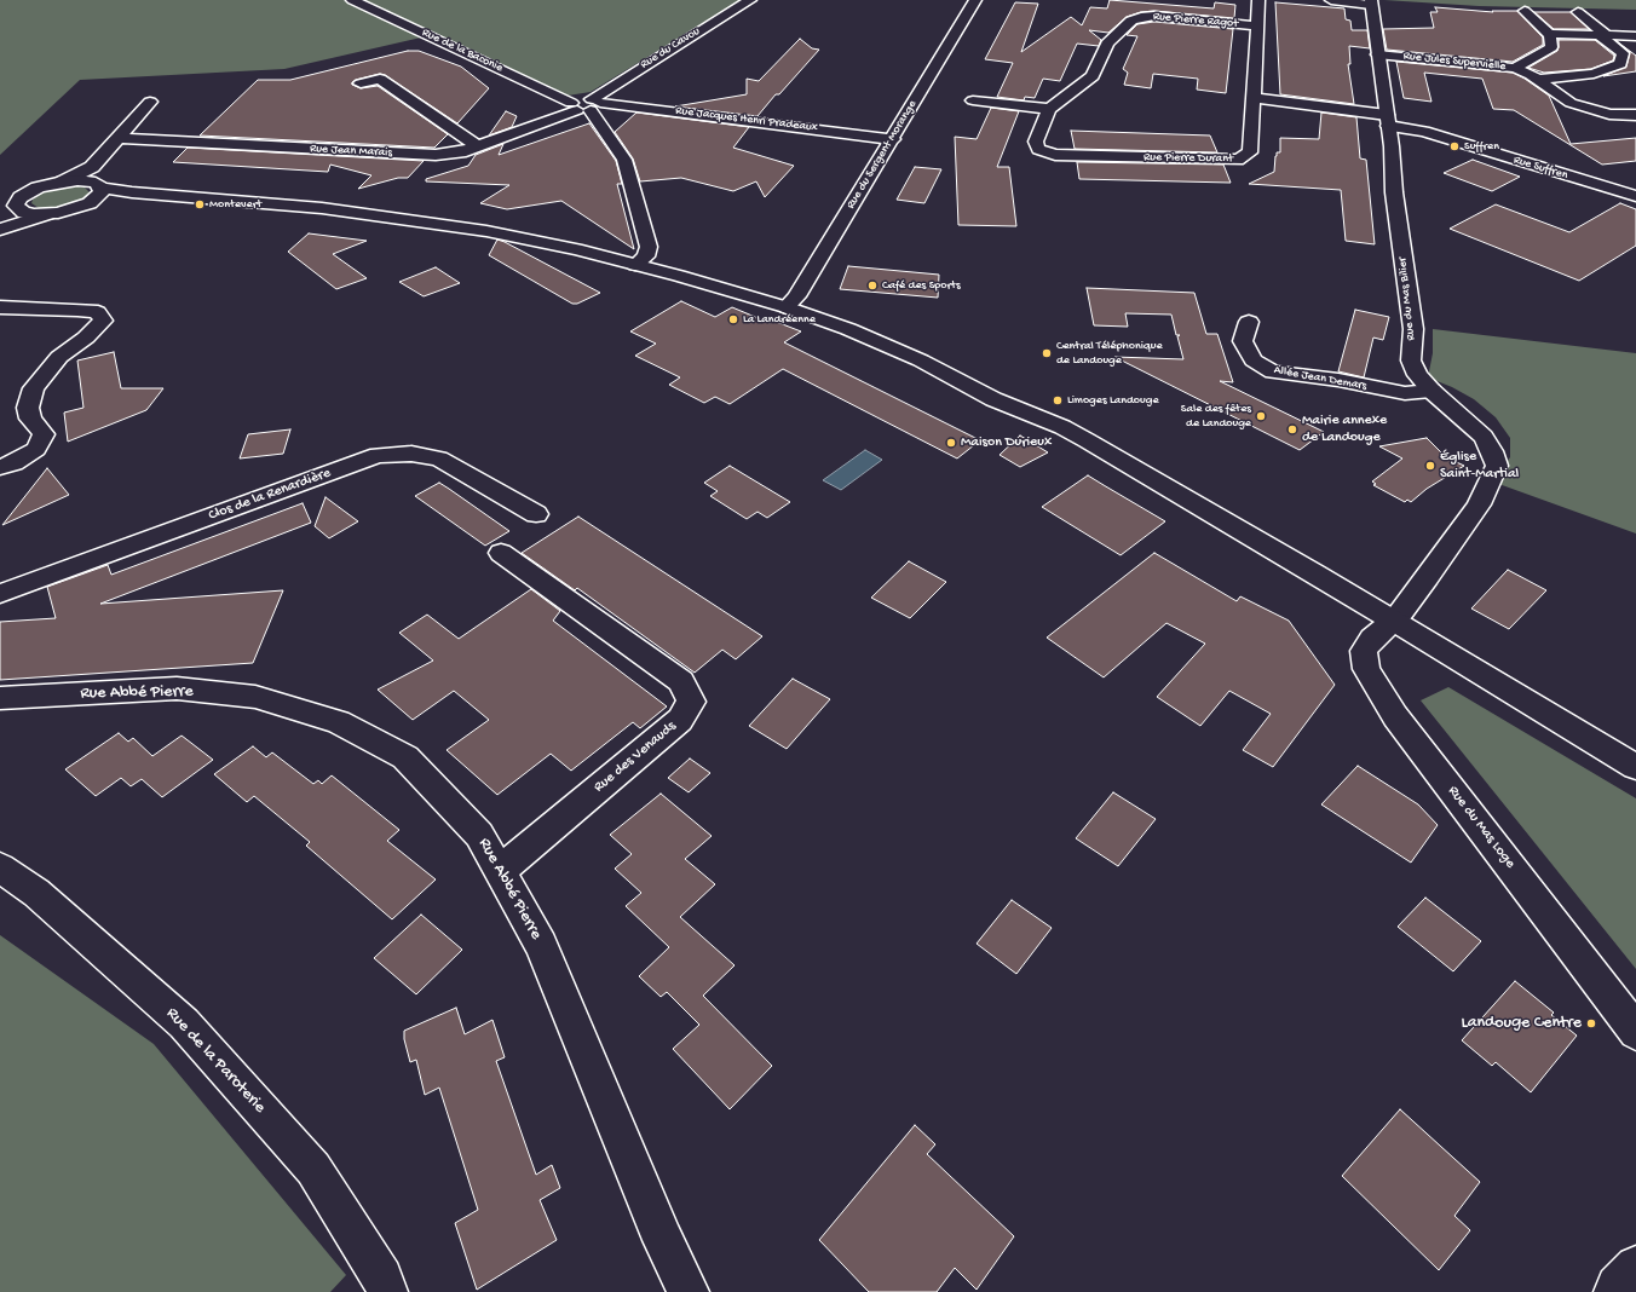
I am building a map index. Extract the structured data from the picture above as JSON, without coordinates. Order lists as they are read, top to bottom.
{
  "streets": {
    "street": [
      "Rue Pierre Ragot",
      "Rue du Cavou",
      "Rue de la Baconie",
      "Rue Jules Supervielle",
      "Rue Jacques Henri Pradeaux",
      "Rue Jean Marais",
      "Rue du Sergent Morange",
      "Rue Pierre Durant",
      "Rue Suffren",
      "Rue du Mas Bilier",
      "Allée Jean Demars",
      "Clos de la Renardière",
      "Rue Abbé Pierre",
      "Rue des Venauds",
      "Rue du Mas Loge",
      "Rue de la Paroterie"
    ]
  },
  "crossings": [
    ["Rue Pierre Ragot", "Rue Pierre Durant"],
    ["Rue du Cavou", "Rue de la Baconie"],
    ["Rue du Cavou", "Rue Jacques Henri Pradeaux"],
    ["Rue du Cavou", "Rue Jean Marais"],
    ["Rue de la Baconie", "Rue Jacques Henri Pradeaux"],
    ["Rue de la Baconie", "Rue Jean Marais"],
    ["Rue Jules Supervielle", "Rue du Mas Bilier"],
    ["Rue Jacques Henri Pradeaux", "Rue Jean Marais"],
    ["Rue Jacques Henri Pradeaux", "Rue du Sergent Morange"],
    ["Rue Suffren", "Rue du Mas Bilier"],
    ["Rue du Mas Bilier", "Allée Jean Demars"],
    ["Rue du Mas Bilier", "Rue du Mas Loge"],
    ["Rue Abbé Pierre", "Rue des Venauds"]
  ],
  "places": [
    "Suffren",
    "Montevert",
    "Café des Sports",
    "La Landréenne",
    "Central Téléphonique de Landouge",
    "Limoges Landouge",
    "Sale des fêtes de Landouge",
    "Mairie annexe de Landouge",
    "Maison Durieux",
    "Église Saint-Martial",
    "Landouge Centre"
  ]
}
